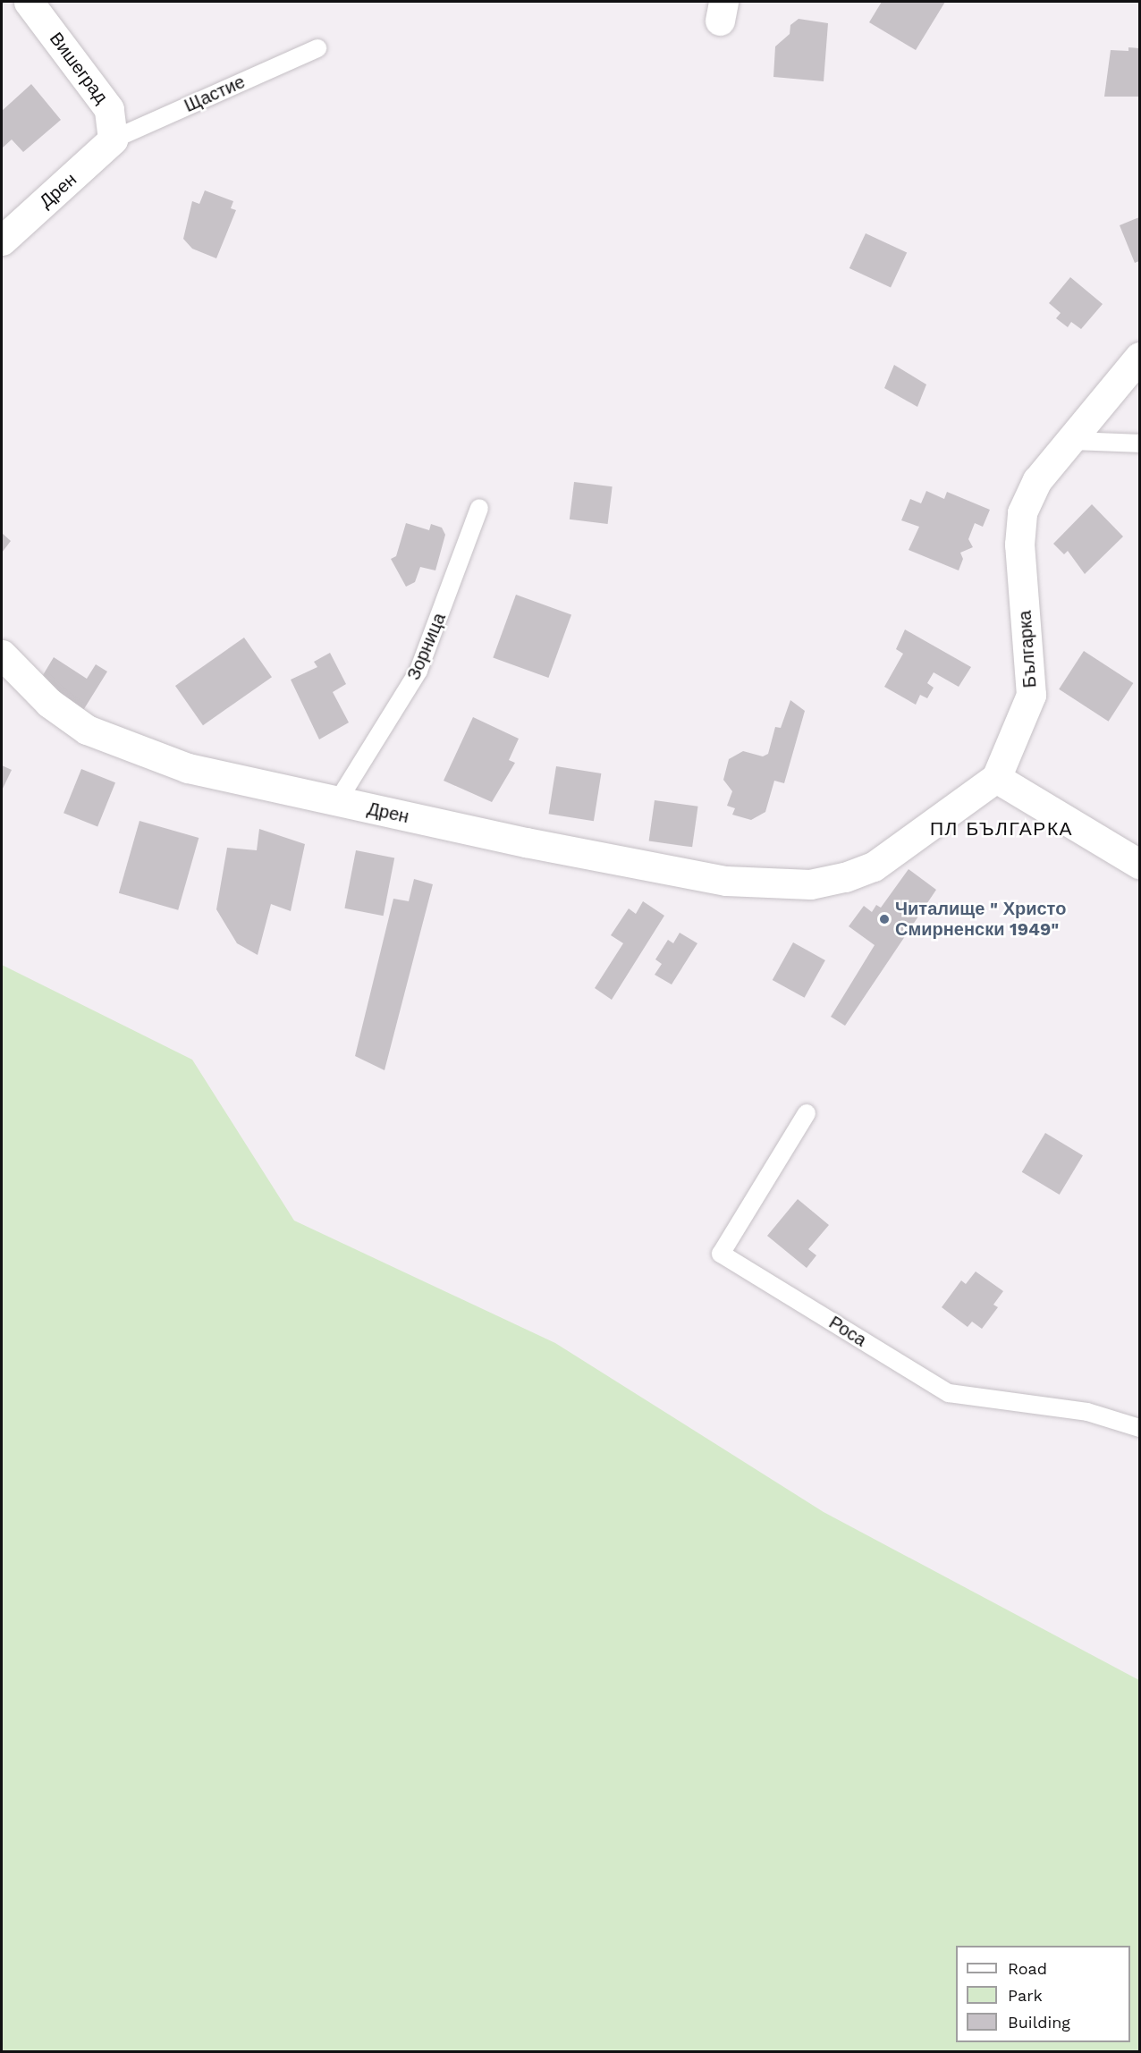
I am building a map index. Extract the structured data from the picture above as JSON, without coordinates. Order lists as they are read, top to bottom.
{
  "streets": {
    "street": ["Вишеград", "Дрен", "Българка"],
    "lane": ["Щастие", "Зорница", "Роса"]
  },
  "crossings": [
    ["Вишеград", "Щастие"],
    ["Вишеград", "Дрен"],
    ["Щастие", "Дрен"],
    ["Дрен", "Зорница"],
    ["Дрен", "Българка"]
  ],
  "districts": ["ПЛ БЪЛГАРКА"],
  "places": ["Читалище \" Христо Смирненски 1949\""],
  "legend": ["Road", "Park", "Building"]
}
